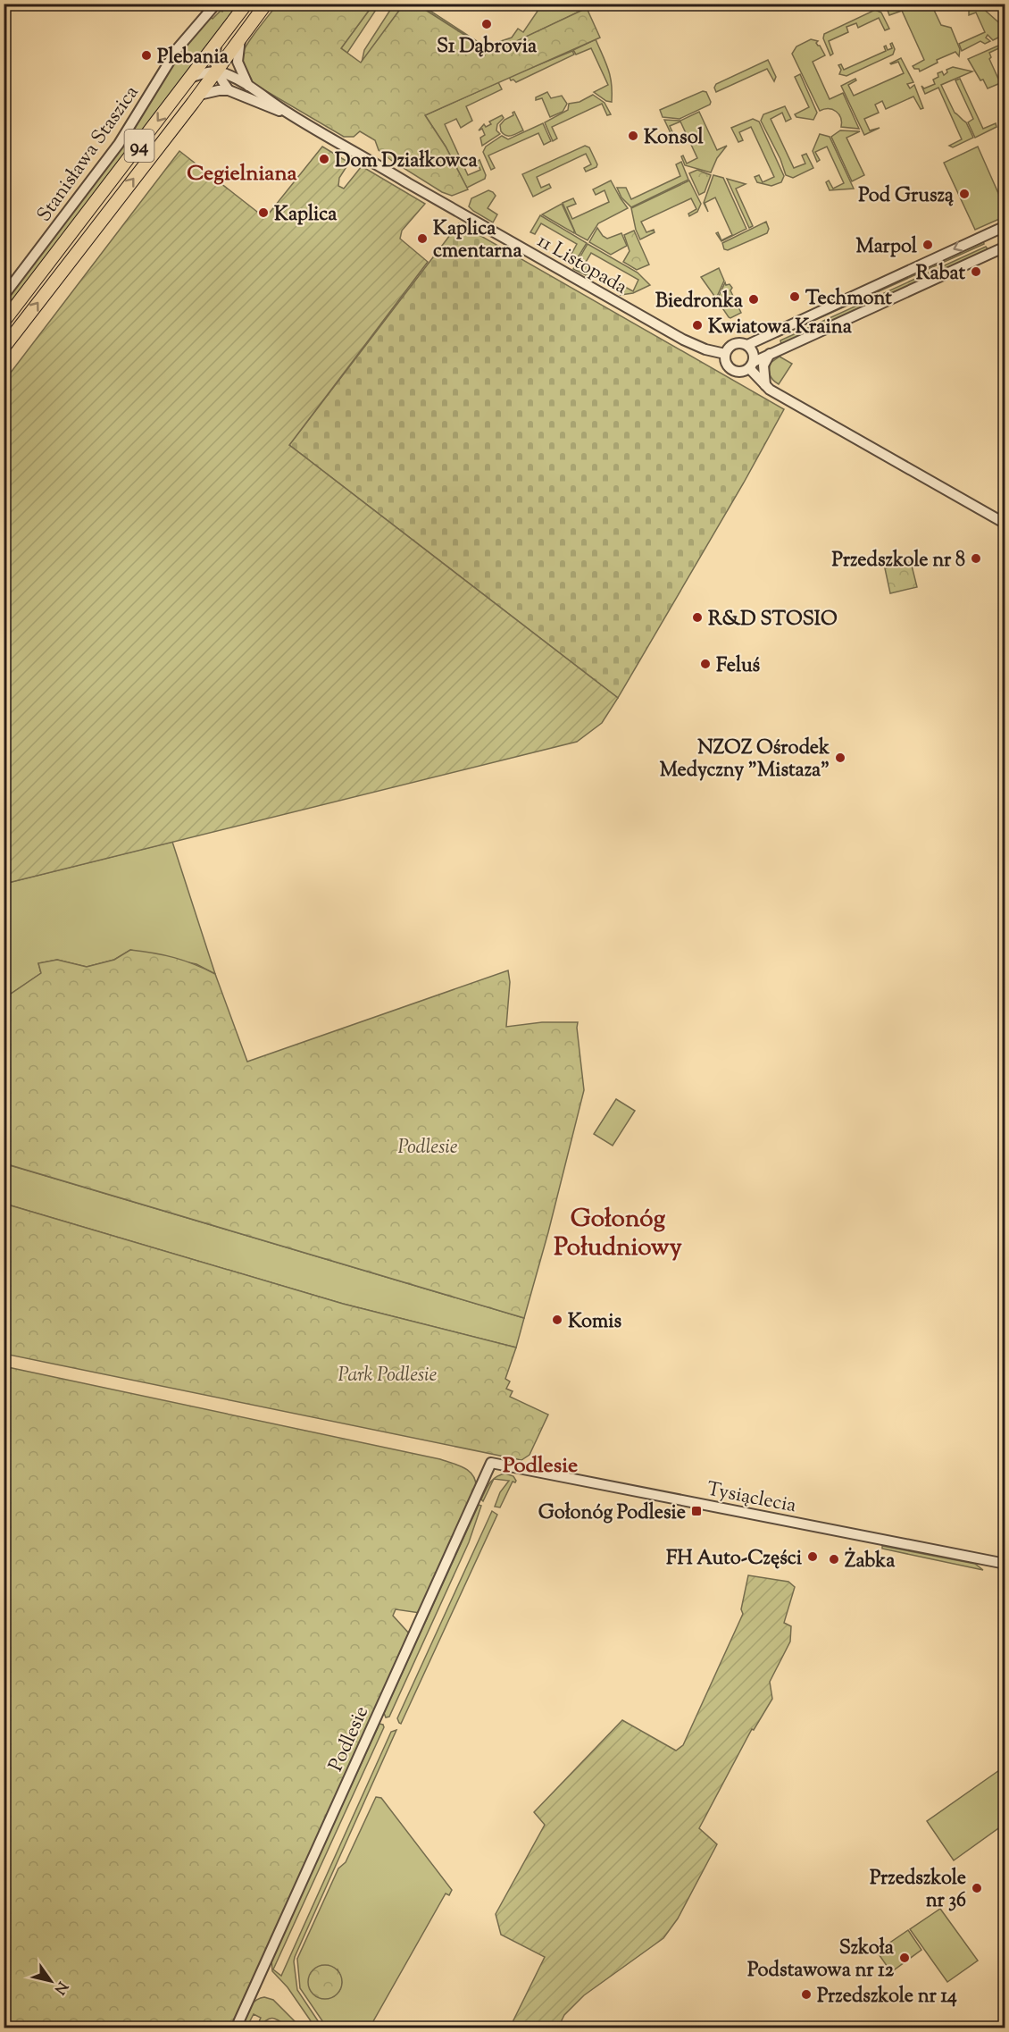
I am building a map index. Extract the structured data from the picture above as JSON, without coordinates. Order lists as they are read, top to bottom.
{
  "streets": {
    "main road": ["94"],
    "street": [
      "Stanisława Staszica",
      "11 Listopada",
      "Tysiąclecia",
      "Podlesie"
    ]
  },
  "crossings": [
    ["94", "11 Listopada"],
    ["Tysiąclecia", "Podlesie"]
  ],
  "districts": ["Cegielniana", "Gołonóg Południowy", "Podlesie"],
  "parks": ["Podlesie", "Park Podlesie"],
  "places": {
    "other": [
      "S1 Dąbrovia",
      "Plebania",
      "Konsol",
      "Dom Działkowca",
      "Pod Gruszą",
      "Kaplica",
      "Kaplica cmentarna",
      "Marpol",
      "Rabat",
      "Techmont",
      "Biedronka",
      "Kwiatowa Kraina",
      "Przedszkole nr 8",
      "R&D STOSIO",
      "Feluś",
      "NZOZ Ośrodek Medyczny \"Mistaza\"",
      "Komis",
      "FH Auto-Części",
      "Żabka",
      "Przedszkole nr 36",
      "Szkoła Podstawowa nr 12",
      "Przedszkole nr 14"
    ],
    "transit": ["Gołonóg Podlesie"]
  },
  "north": "bottom right"
}
